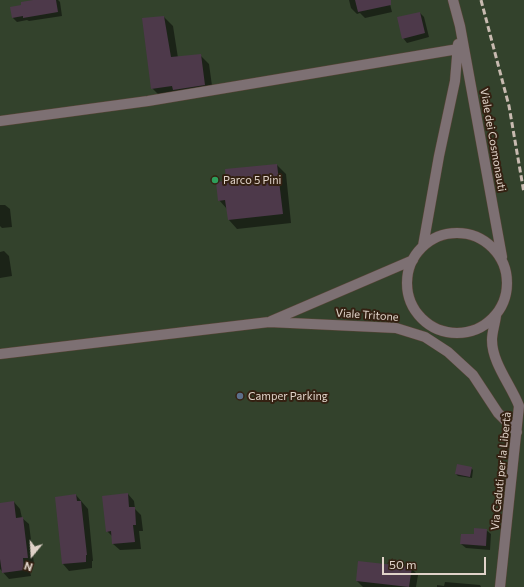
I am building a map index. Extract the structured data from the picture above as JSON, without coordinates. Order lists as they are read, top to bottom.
{
  "streets": {
    "street": ["Viale dei Cosmonauti", "Viale Tritone", "Via Caduti per la Libertà"]
  },
  "crossings": [
    ["Viale dei Cosmonauti", "Viale Tritone"],
    ["Viale dei Cosmonauti", "Via Caduti per la Libertà"],
    ["Viale Tritone", "Via Caduti per la Libertà"]
  ],
  "places": ["Parco 5 Pini", "Camper Parking"],
  "scale_bar": "50 m",
  "north": "bottom"
}
